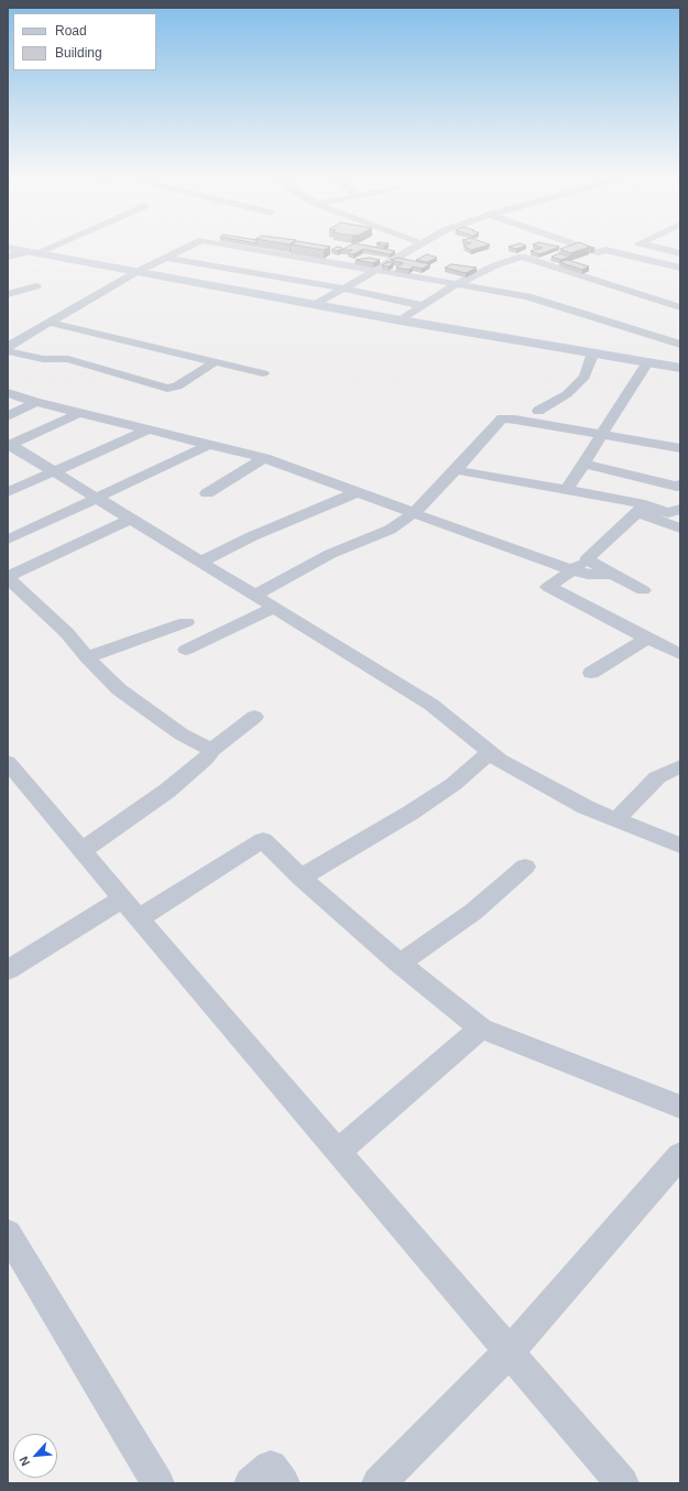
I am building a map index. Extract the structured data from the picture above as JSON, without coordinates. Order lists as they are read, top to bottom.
{
  "legend": ["Road", "Building"],
  "north": "bottom left"
}
